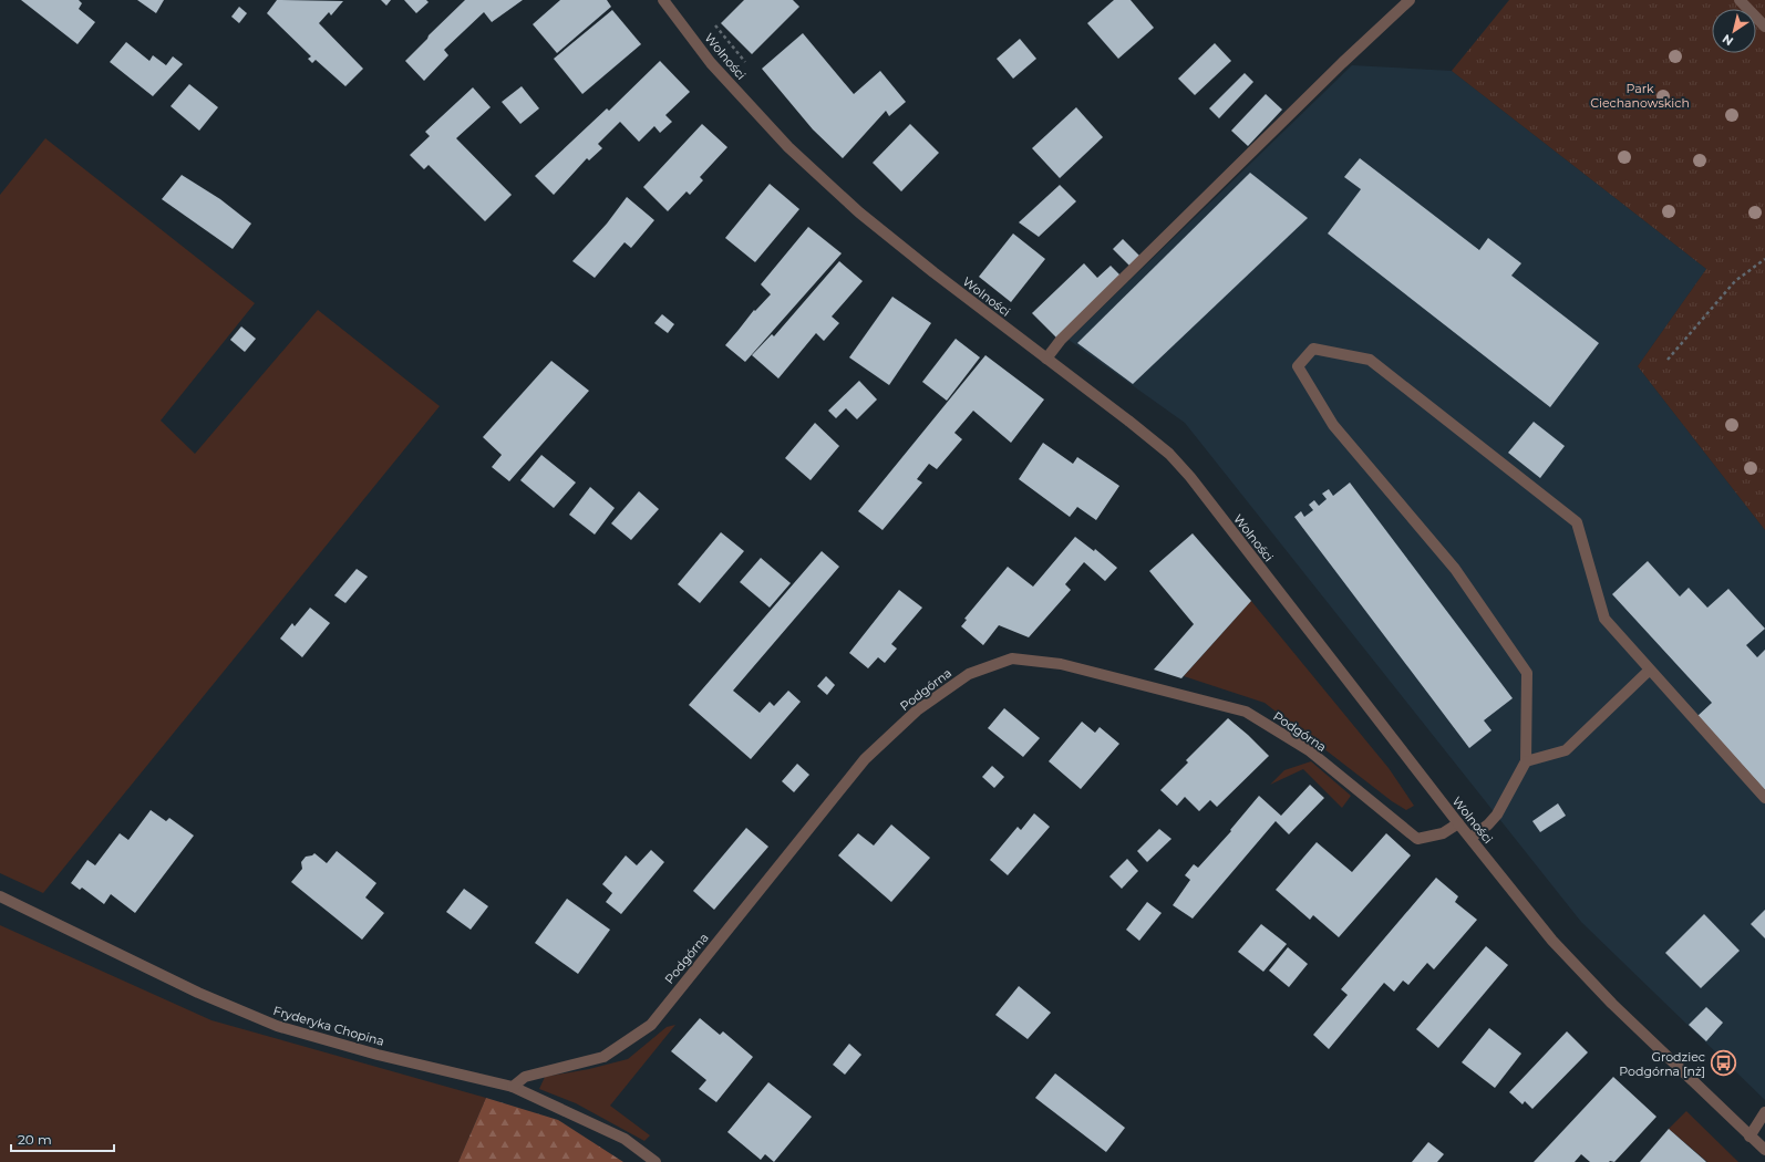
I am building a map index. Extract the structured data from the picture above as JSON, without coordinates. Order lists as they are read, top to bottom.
{
  "streets": {
    "street": ["Wolności", "Podgórna", "Fryderyka Chopina"]
  },
  "crossings": [
    ["Wolności", "Podgórna"],
    ["Podgórna", "Fryderyka Chopina"]
  ],
  "parks": ["Park Ciechanowskich"],
  "places": {
    "bus stop": ["Grodziec Podgórna [nż]"]
  },
  "scale_bar": "20 m",
  "north": "bottom left"
}
